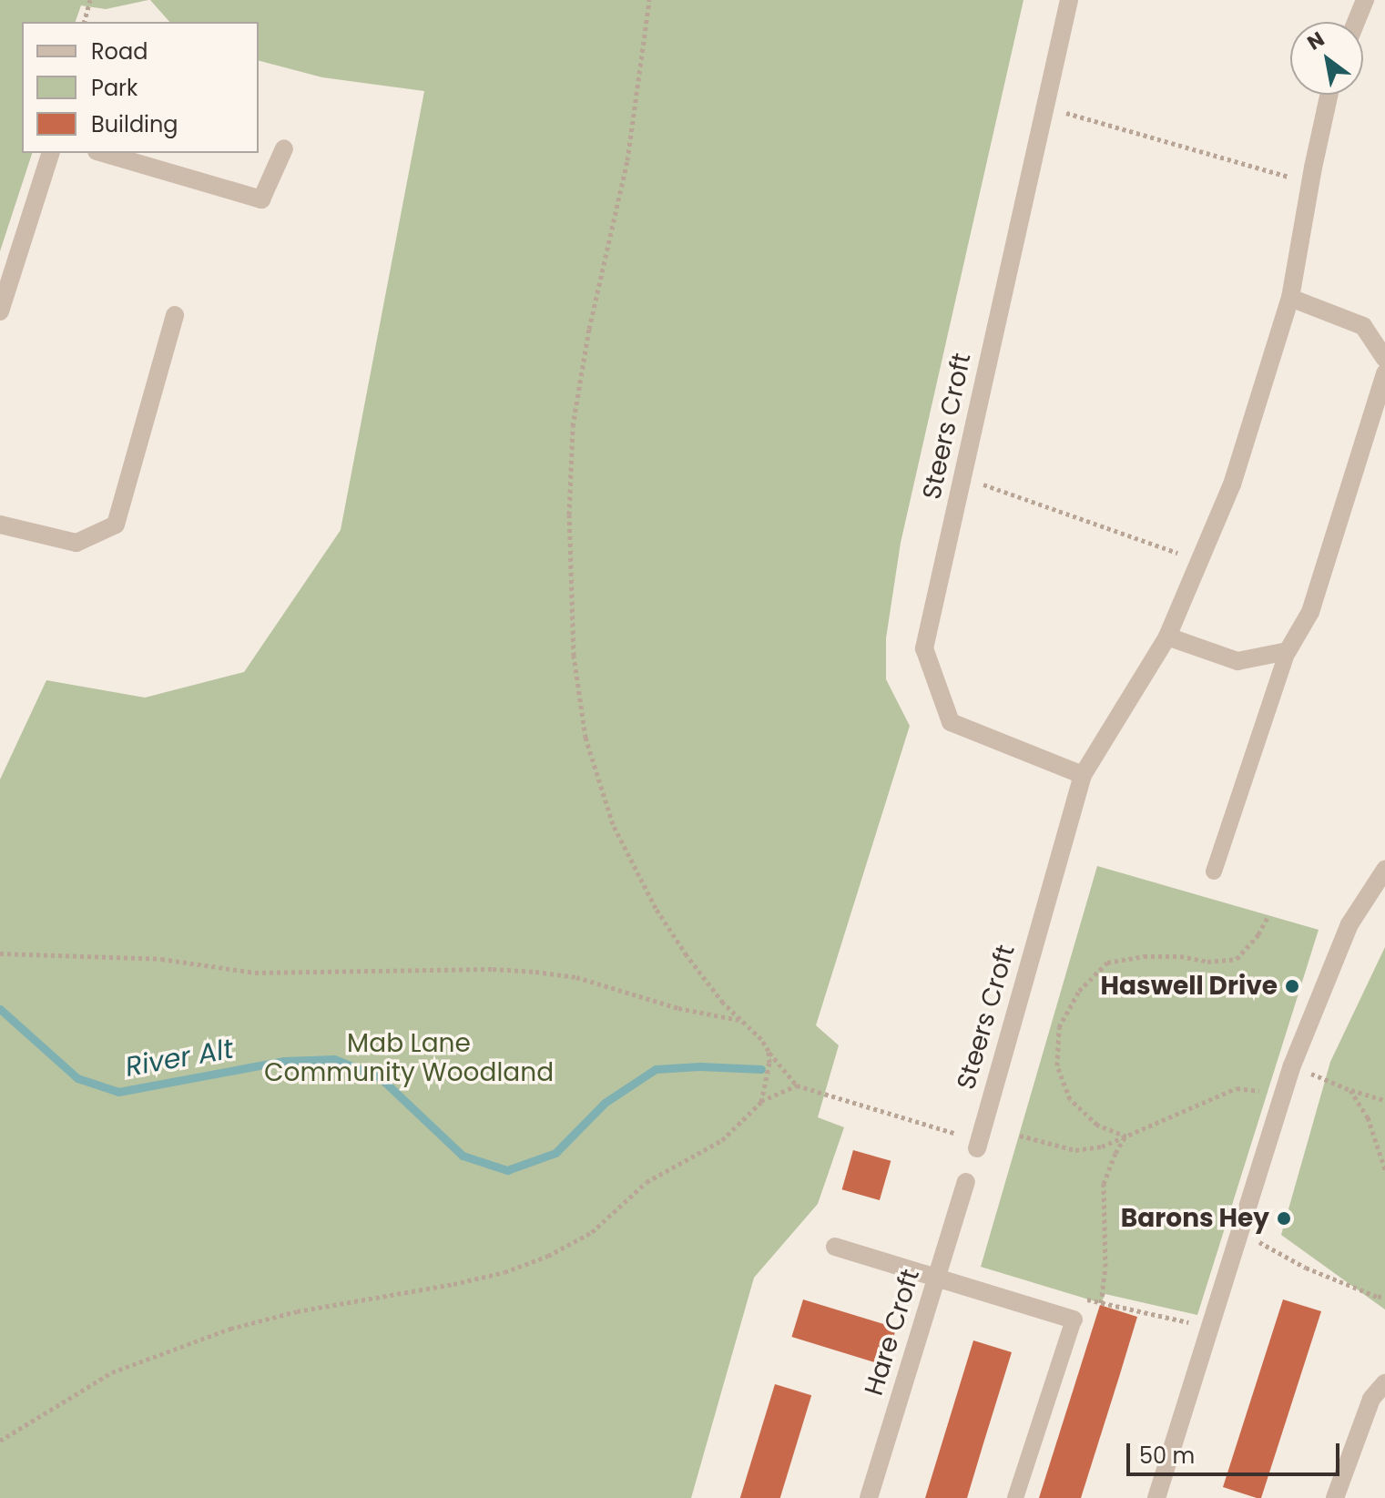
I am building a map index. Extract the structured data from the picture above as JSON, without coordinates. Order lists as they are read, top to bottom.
{
  "streets": {
    "street": ["Steers Croft", "Hare Croft"]
  },
  "water": ["River Alt"],
  "parks": ["Mab Lane Community Woodland"],
  "places": ["Haswell Drive", "Barons Hey"],
  "legend": ["Road", "Park", "Building"],
  "scale_bar": "50 m",
  "north": "top left"
}
